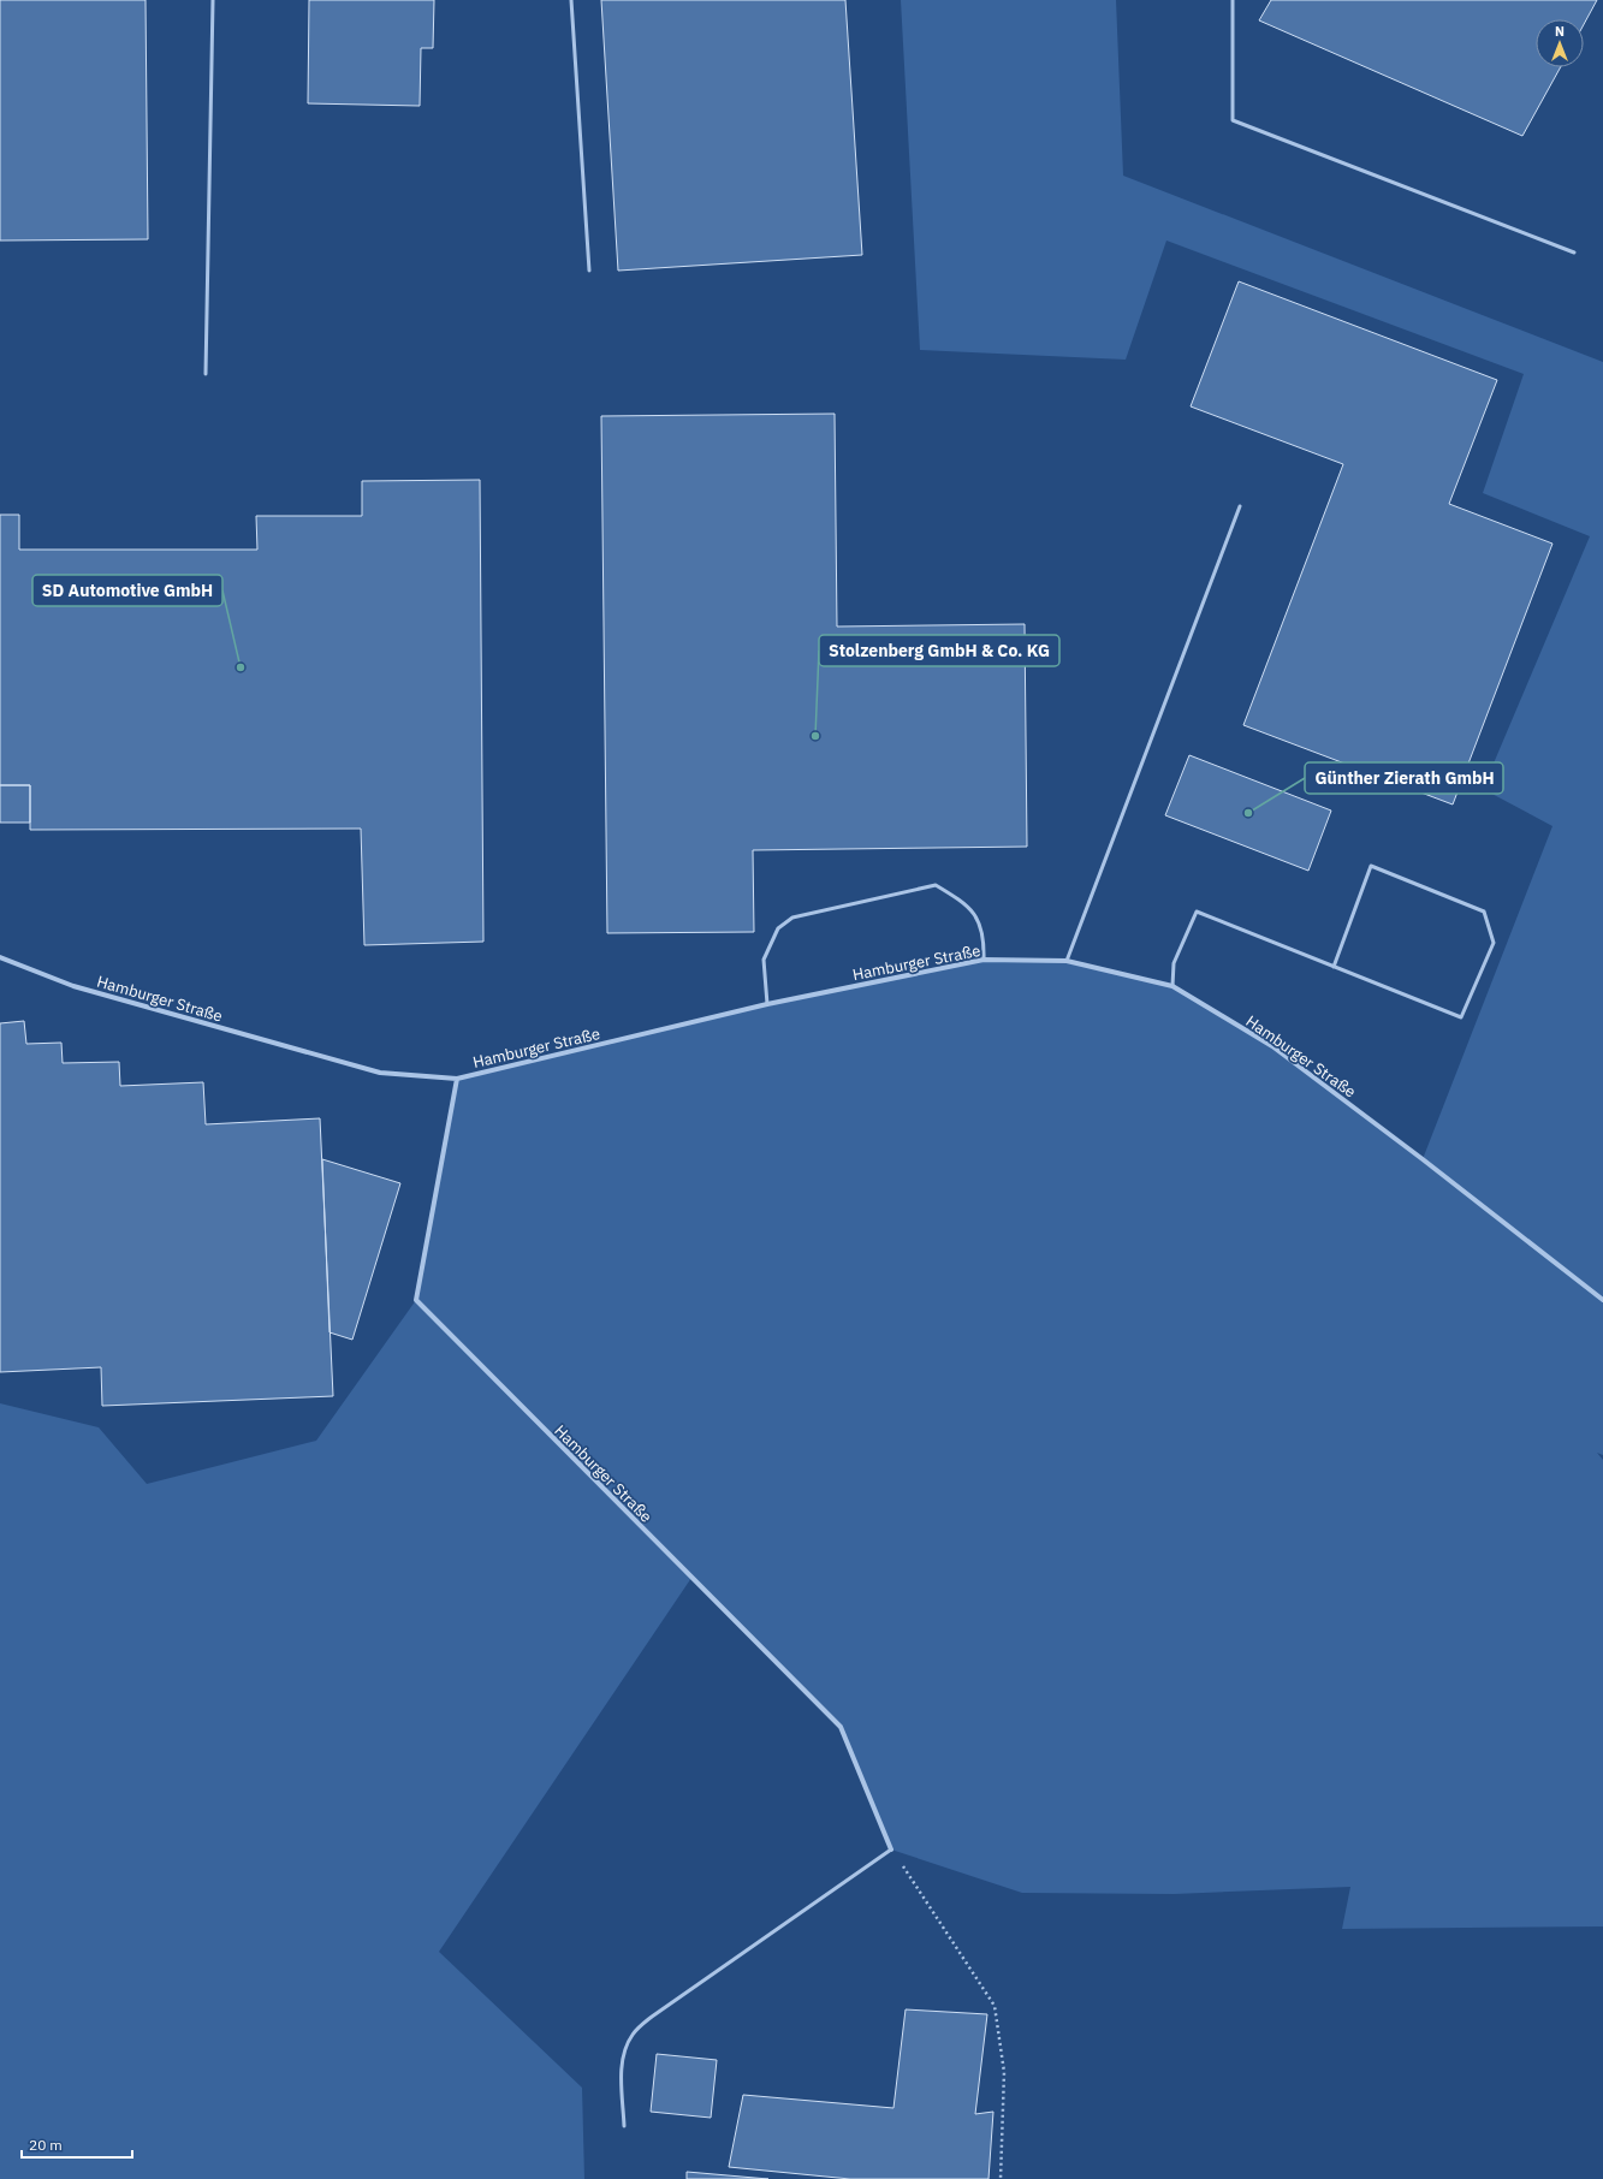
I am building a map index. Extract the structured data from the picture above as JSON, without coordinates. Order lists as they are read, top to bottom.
{
  "streets": {
    "street": ["Hamburger Straße"]
  },
  "places": ["SD Automotive GmbH", "Stolzenberg GmbH & Co. KG", "Günther Zierath GmbH"],
  "scale_bar": "20 m",
  "north": "top"
}
